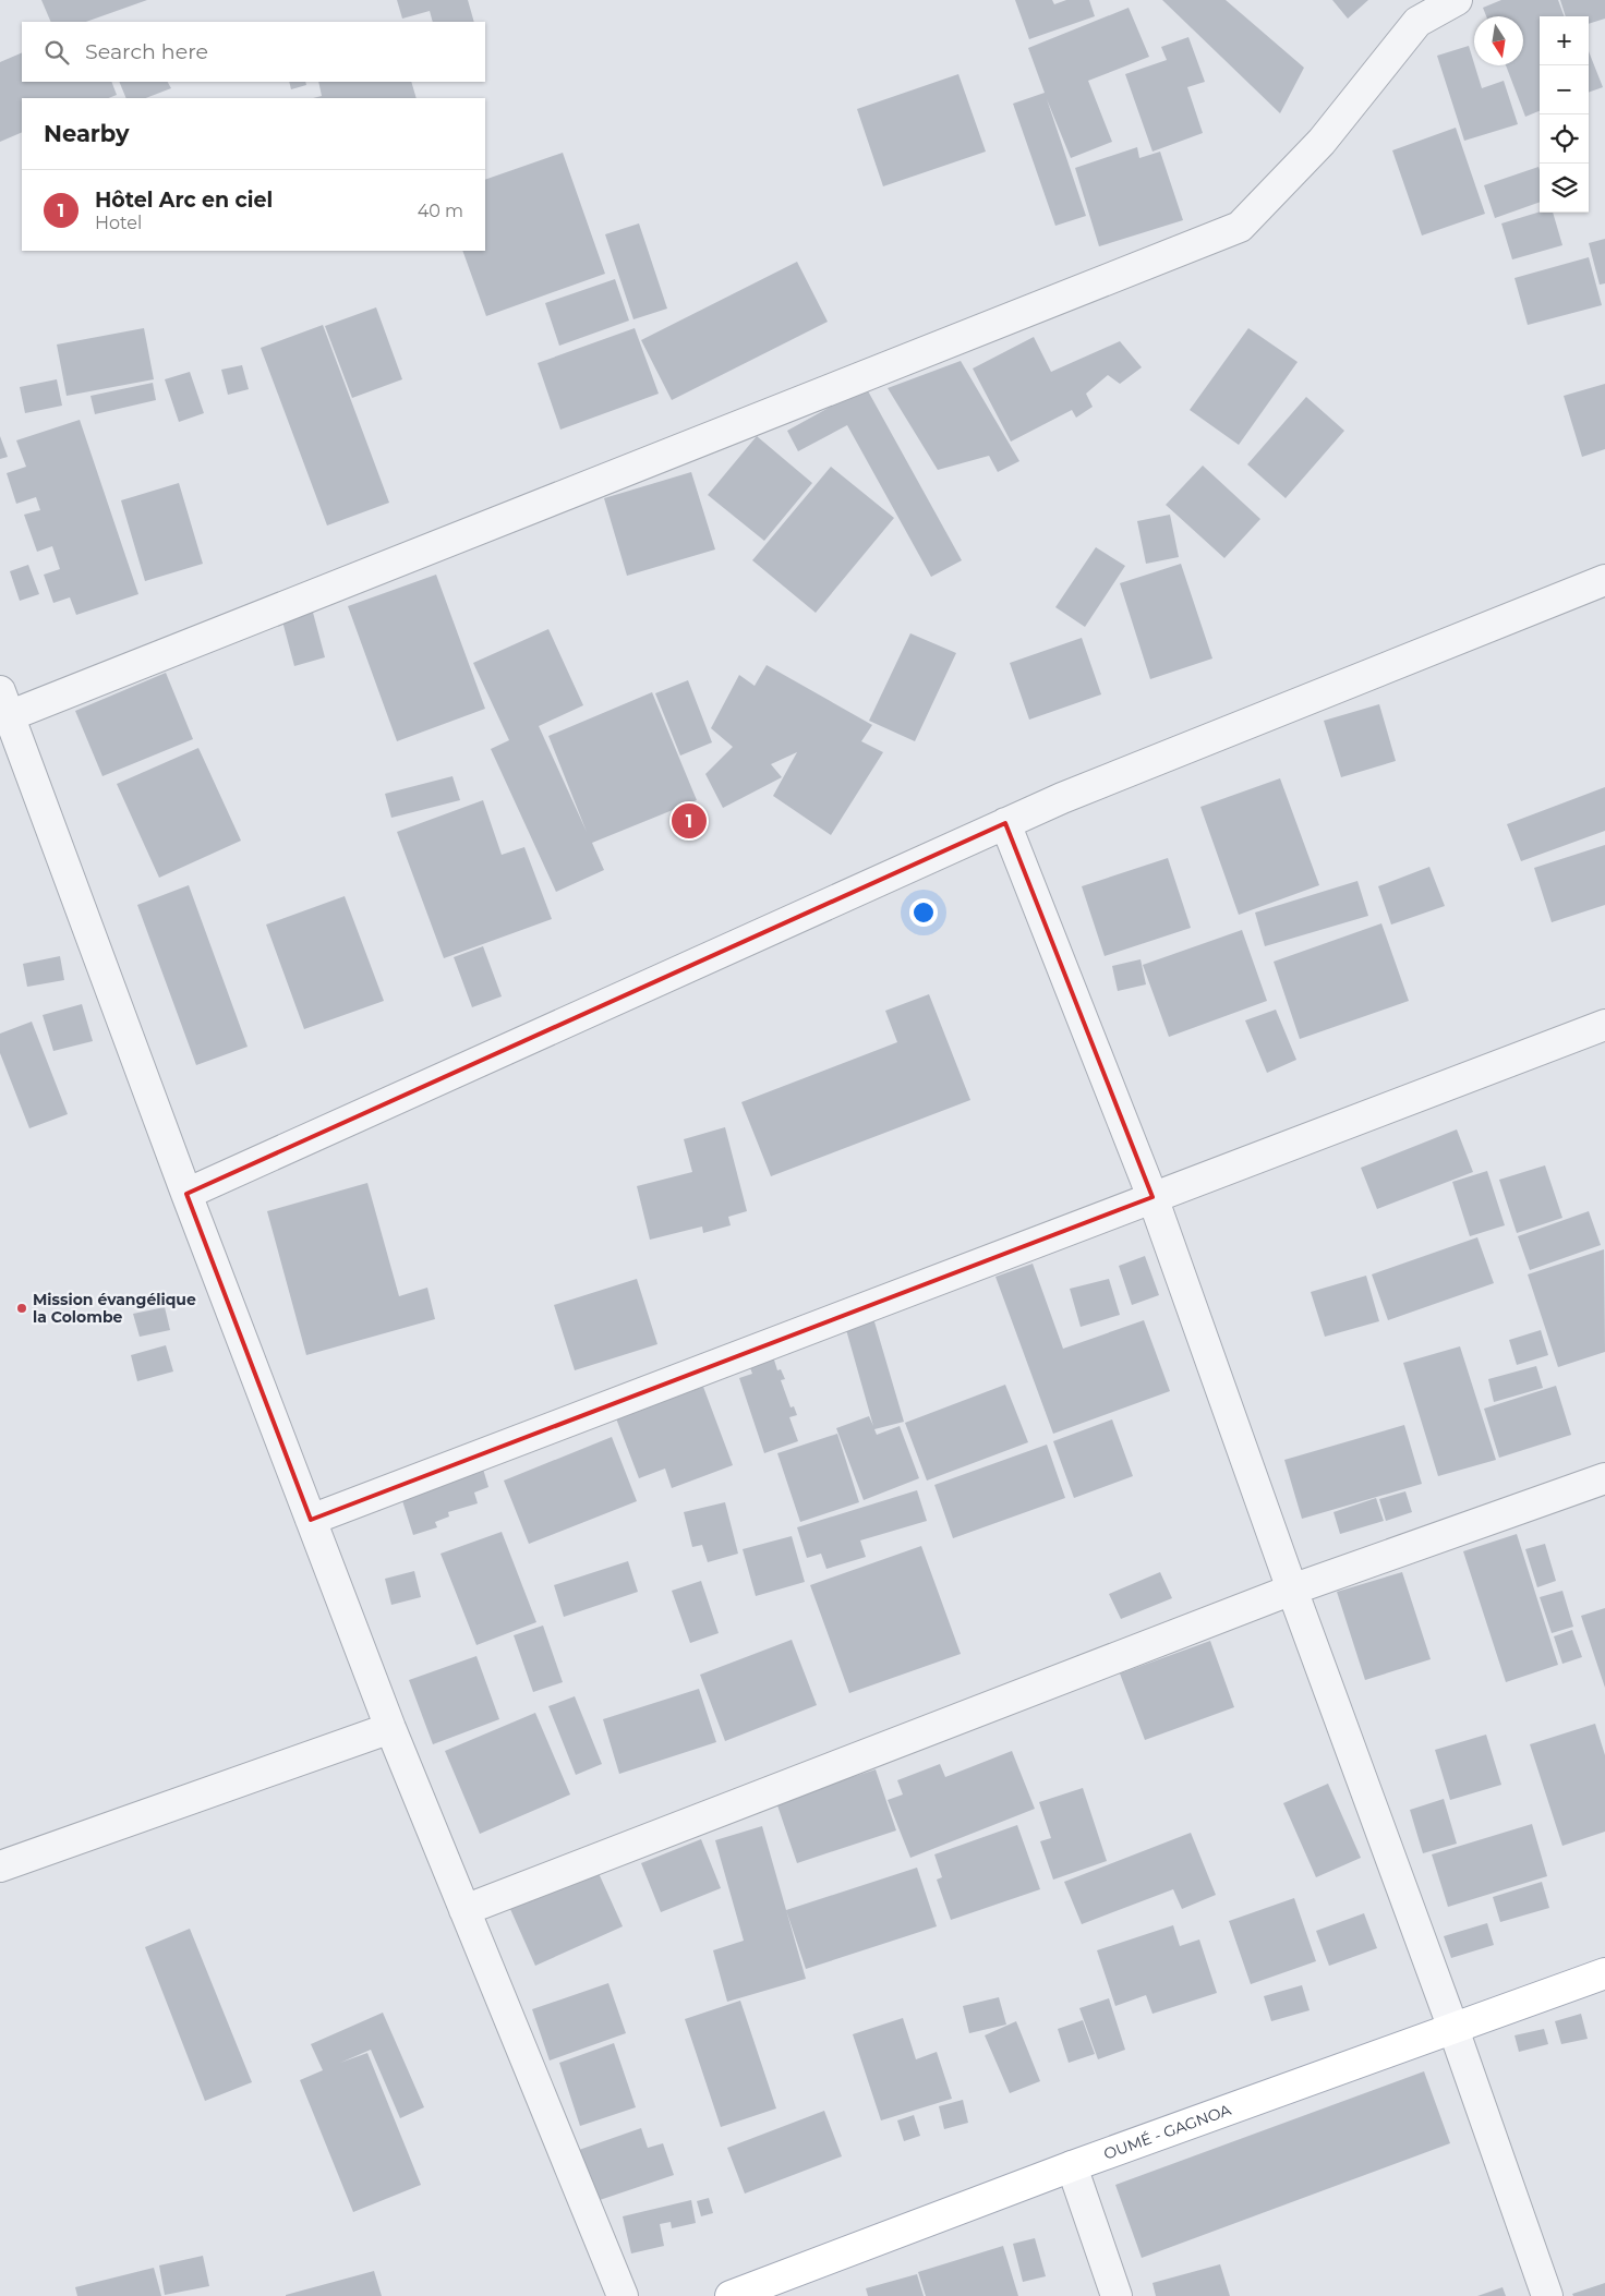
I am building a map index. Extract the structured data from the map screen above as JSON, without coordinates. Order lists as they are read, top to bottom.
{
  "streets": {
    "main road": ["OUMÉ - GAGNOA"]
  },
  "places": ["Mission évangélique la Colombe"],
  "north": "bottom",
  "page": {
    "map_buttons": ["+", "−"],
    "search": "Search here",
    "heading": "Nearby",
    "list": [
      {
        "mark": "1",
        "name": "Hôtel Arc en ciel",
        "note": "Hotel",
        "value": "40 m"
      }
    ],
    "pins": "1"
  }
}
